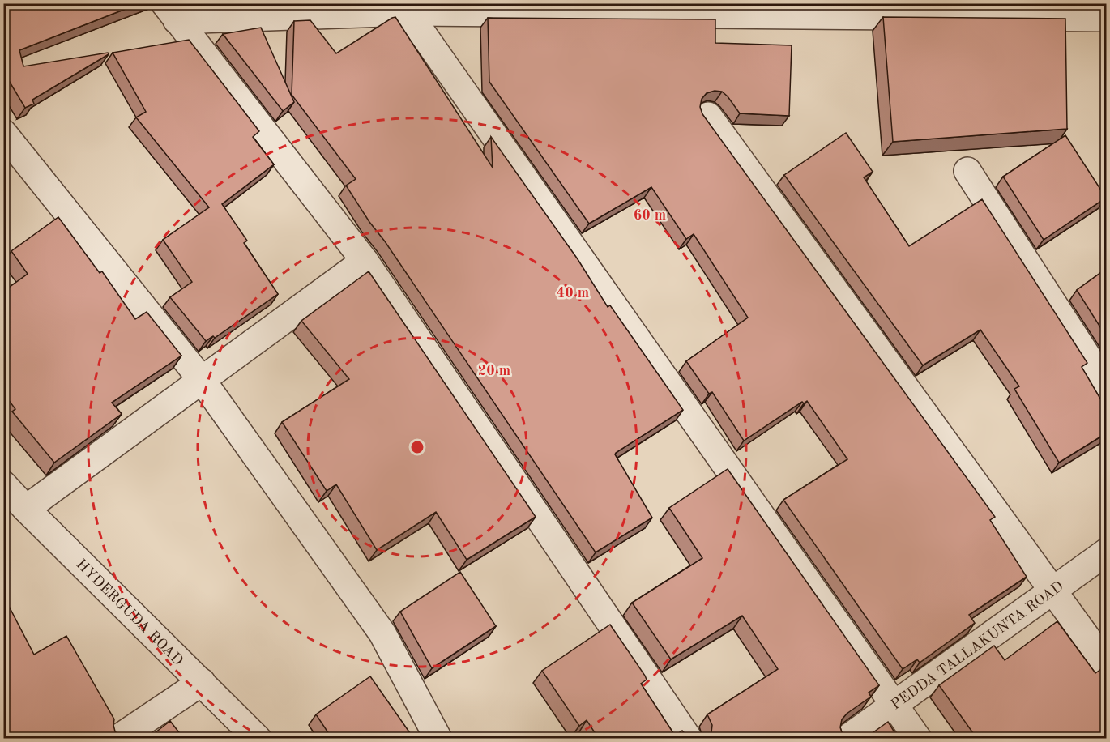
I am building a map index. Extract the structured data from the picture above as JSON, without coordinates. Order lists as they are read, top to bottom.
{
  "streets": {
    "street": ["HYDERGUDA ROAD", "PEDDA TALLAKUNTA ROAD"]
  },
  "rings": ["60 m", "40 m", "20 m"]
}
